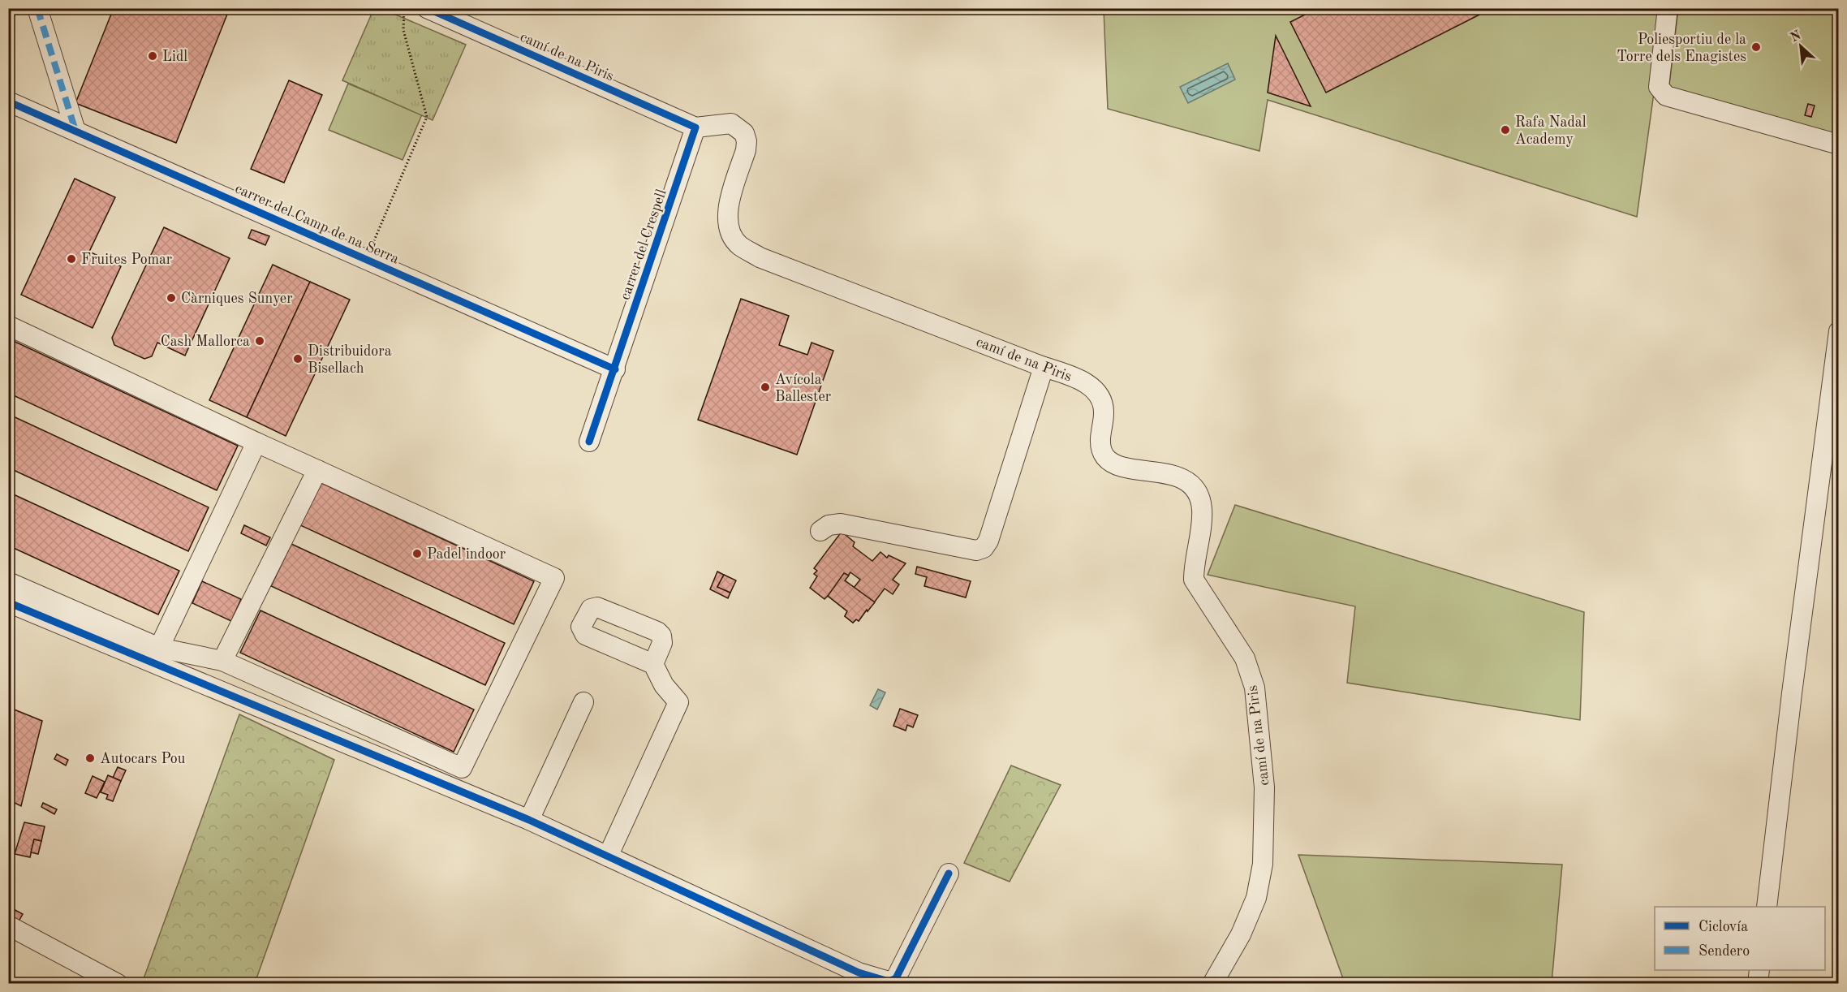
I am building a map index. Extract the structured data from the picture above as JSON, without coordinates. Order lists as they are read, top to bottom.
{
  "streets": {
    "street": ["camí de na Piris", "carrer del Camp de na Serra", "carrer del Crespell"]
  },
  "crossings": [
    ["camí de na Piris", "carrer del Crespell"],
    ["carrer del Camp de na Serra", "carrer del Crespell"]
  ],
  "places": [
    "Poliesportiu de la Torre dels Enagistes",
    "Lidl",
    "Rafa Nadal Academy",
    "Fruites Pomar",
    "Càrniques Sunyer",
    "Cash Mallorca",
    "Distribuidora Bisellach",
    "Avícola Ballester",
    "Padel indoor",
    "Autocars Pou"
  ],
  "legend": ["Ciclovía", "Sendero"],
  "north": "top left"
}
